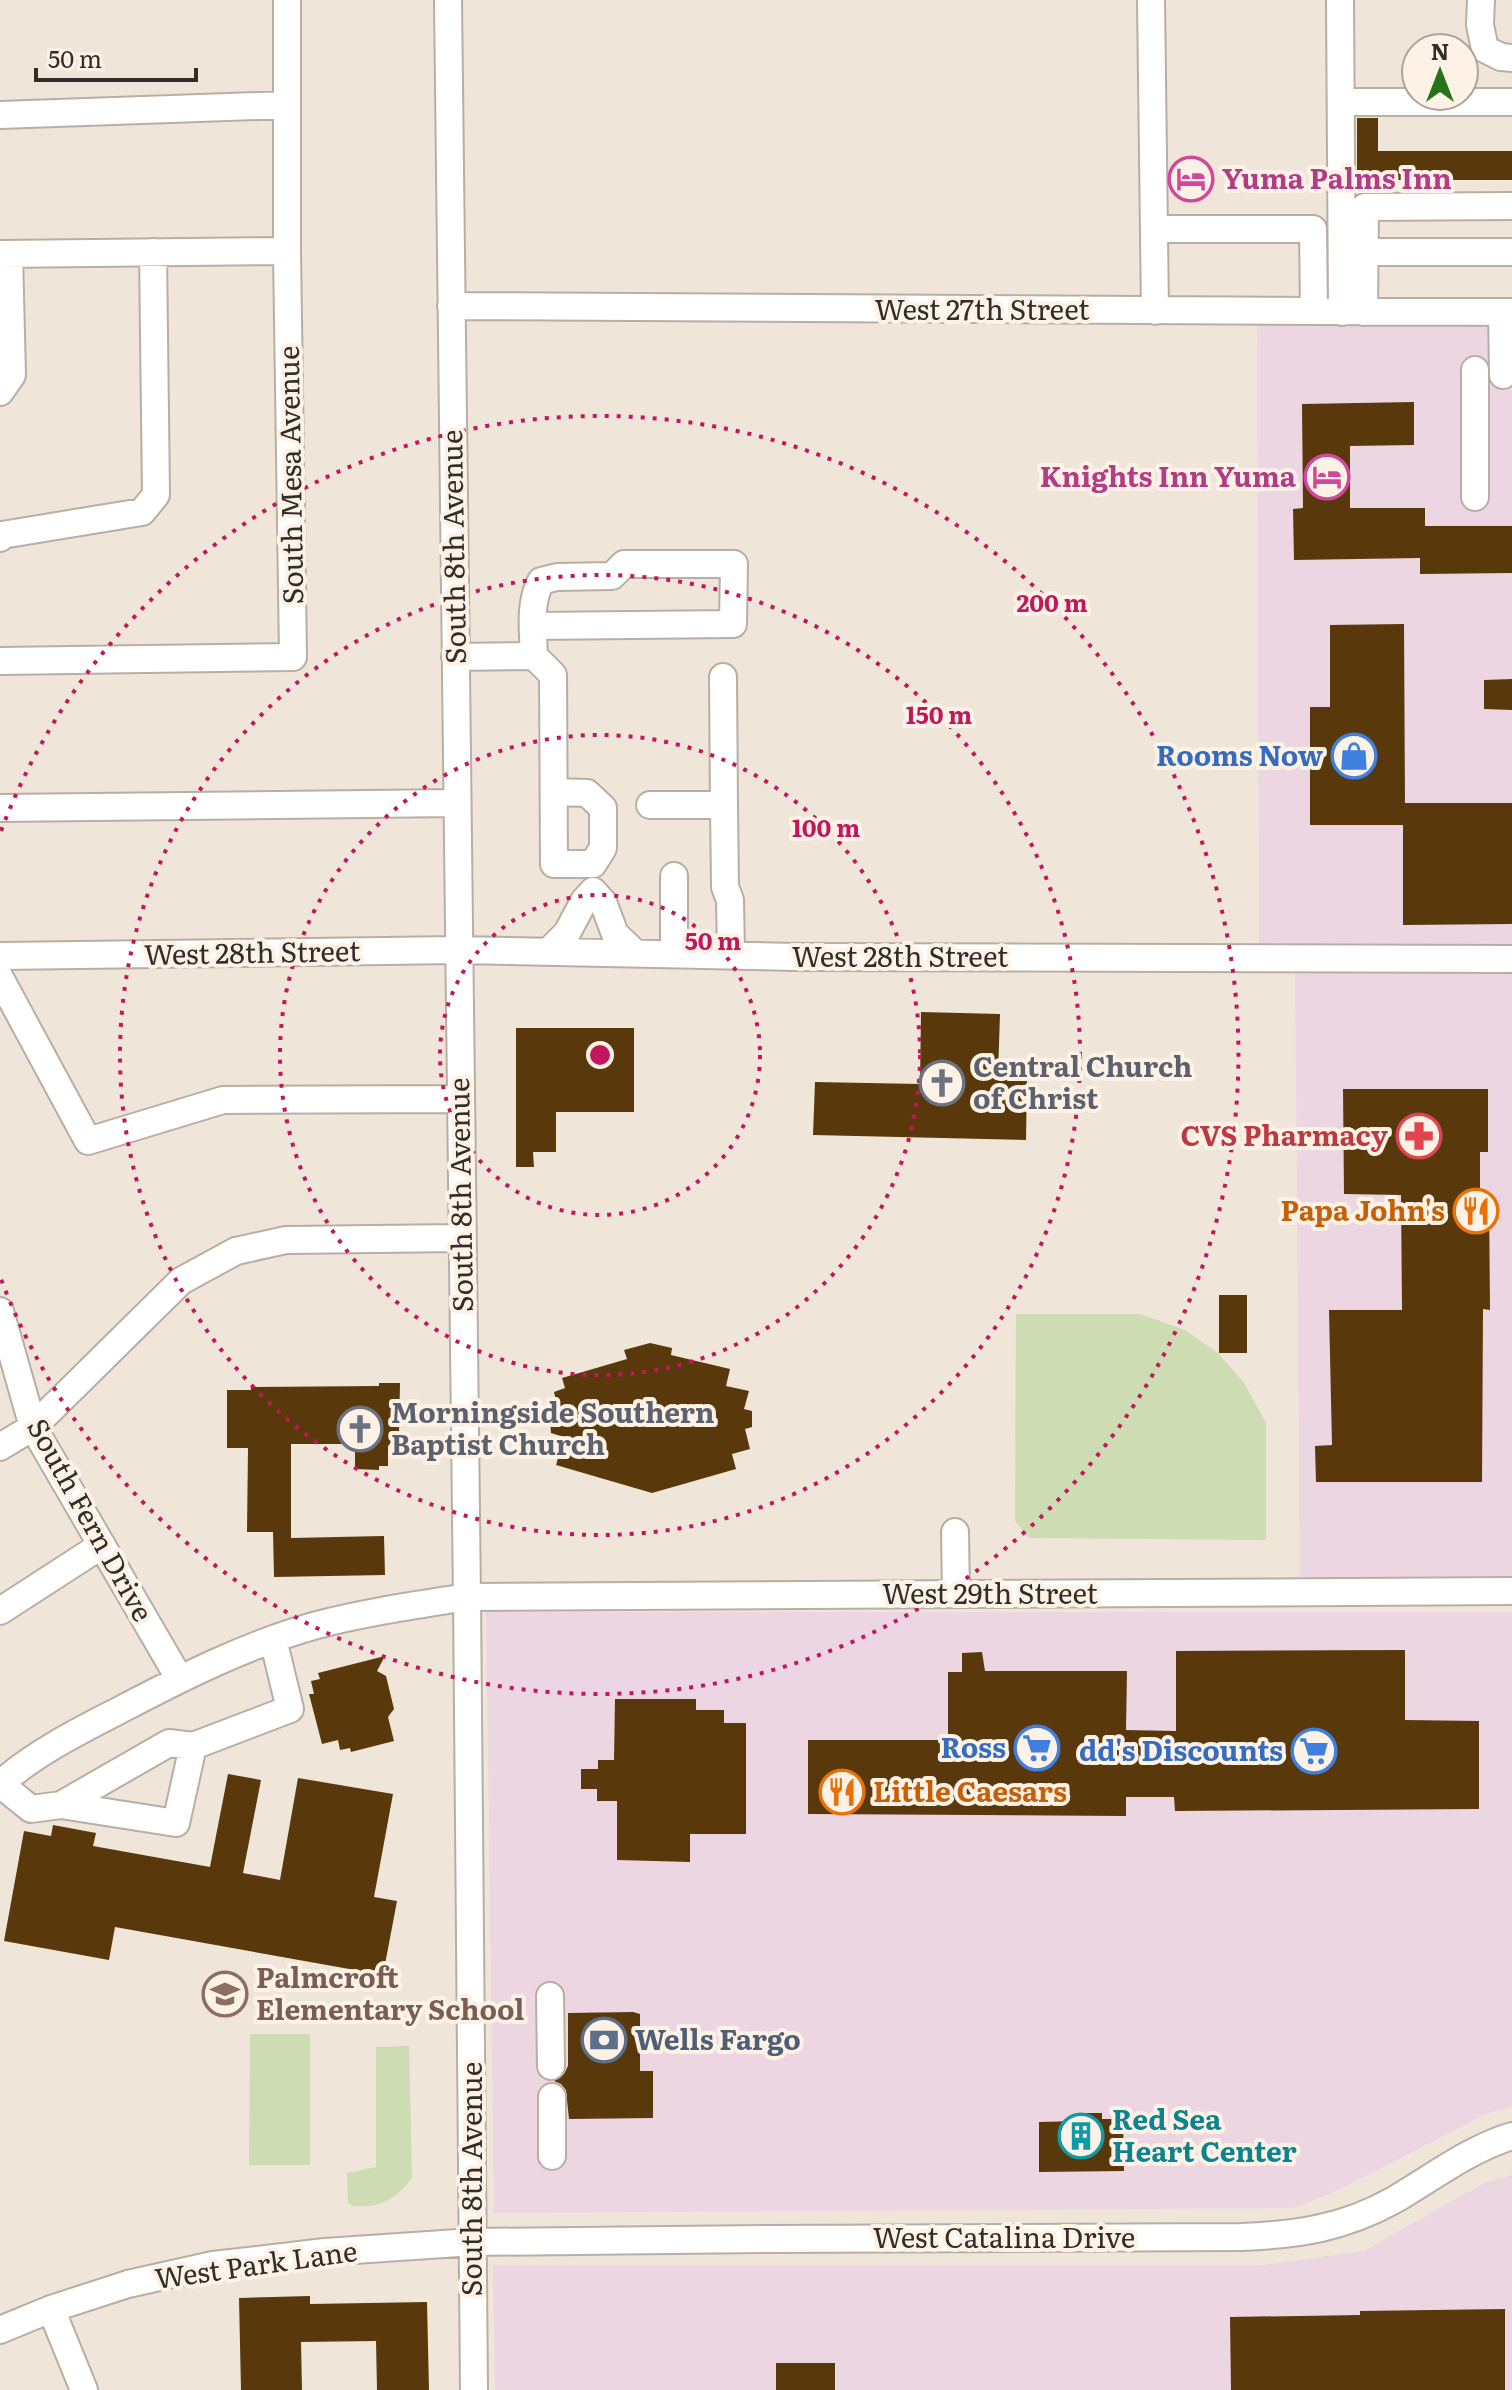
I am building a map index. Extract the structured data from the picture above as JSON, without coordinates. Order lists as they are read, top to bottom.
{
  "streets": {
    "street": [
      "West 27th Street",
      "South Mesa Avenue",
      "South 8th Avenue",
      "West 28th Street",
      "South Fern Drive",
      "West 29th Street",
      "West Catalina Drive",
      "West Park Lane"
    ]
  },
  "crossings": [
    ["West 27th Street", "South 8th Avenue"],
    ["South 8th Avenue", "West 28th Street"],
    ["South 8th Avenue", "West 29th Street"],
    ["South 8th Avenue", "West Catalina Drive"],
    ["South 8th Avenue", "West Park Lane"],
    ["South Fern Drive", "West 29th Street"],
    ["West Catalina Drive", "West Park Lane"]
  ],
  "places": {
    "hotel": ["Yuma Palms Inn", "Knights Inn Yuma"],
    "shop": ["Rooms Now"],
    "church": ["Central Church of Christ", "Morningside Southern Baptist Church"],
    "pharmacy": ["CVS Pharmacy"],
    "restaurant": ["Papa John's", "Little Caesars"],
    "supermarket": ["Ross", "dd's Discounts"],
    "school or university": ["Palmcroft Elementary School"],
    "bank": ["Wells Fargo"],
    "building": ["Red Sea Heart Center"]
  },
  "scale_bar": "50 m",
  "north": "top",
  "rings": [
    "200 m",
    "150 m",
    "100 m",
    "50 m"
  ]
}
